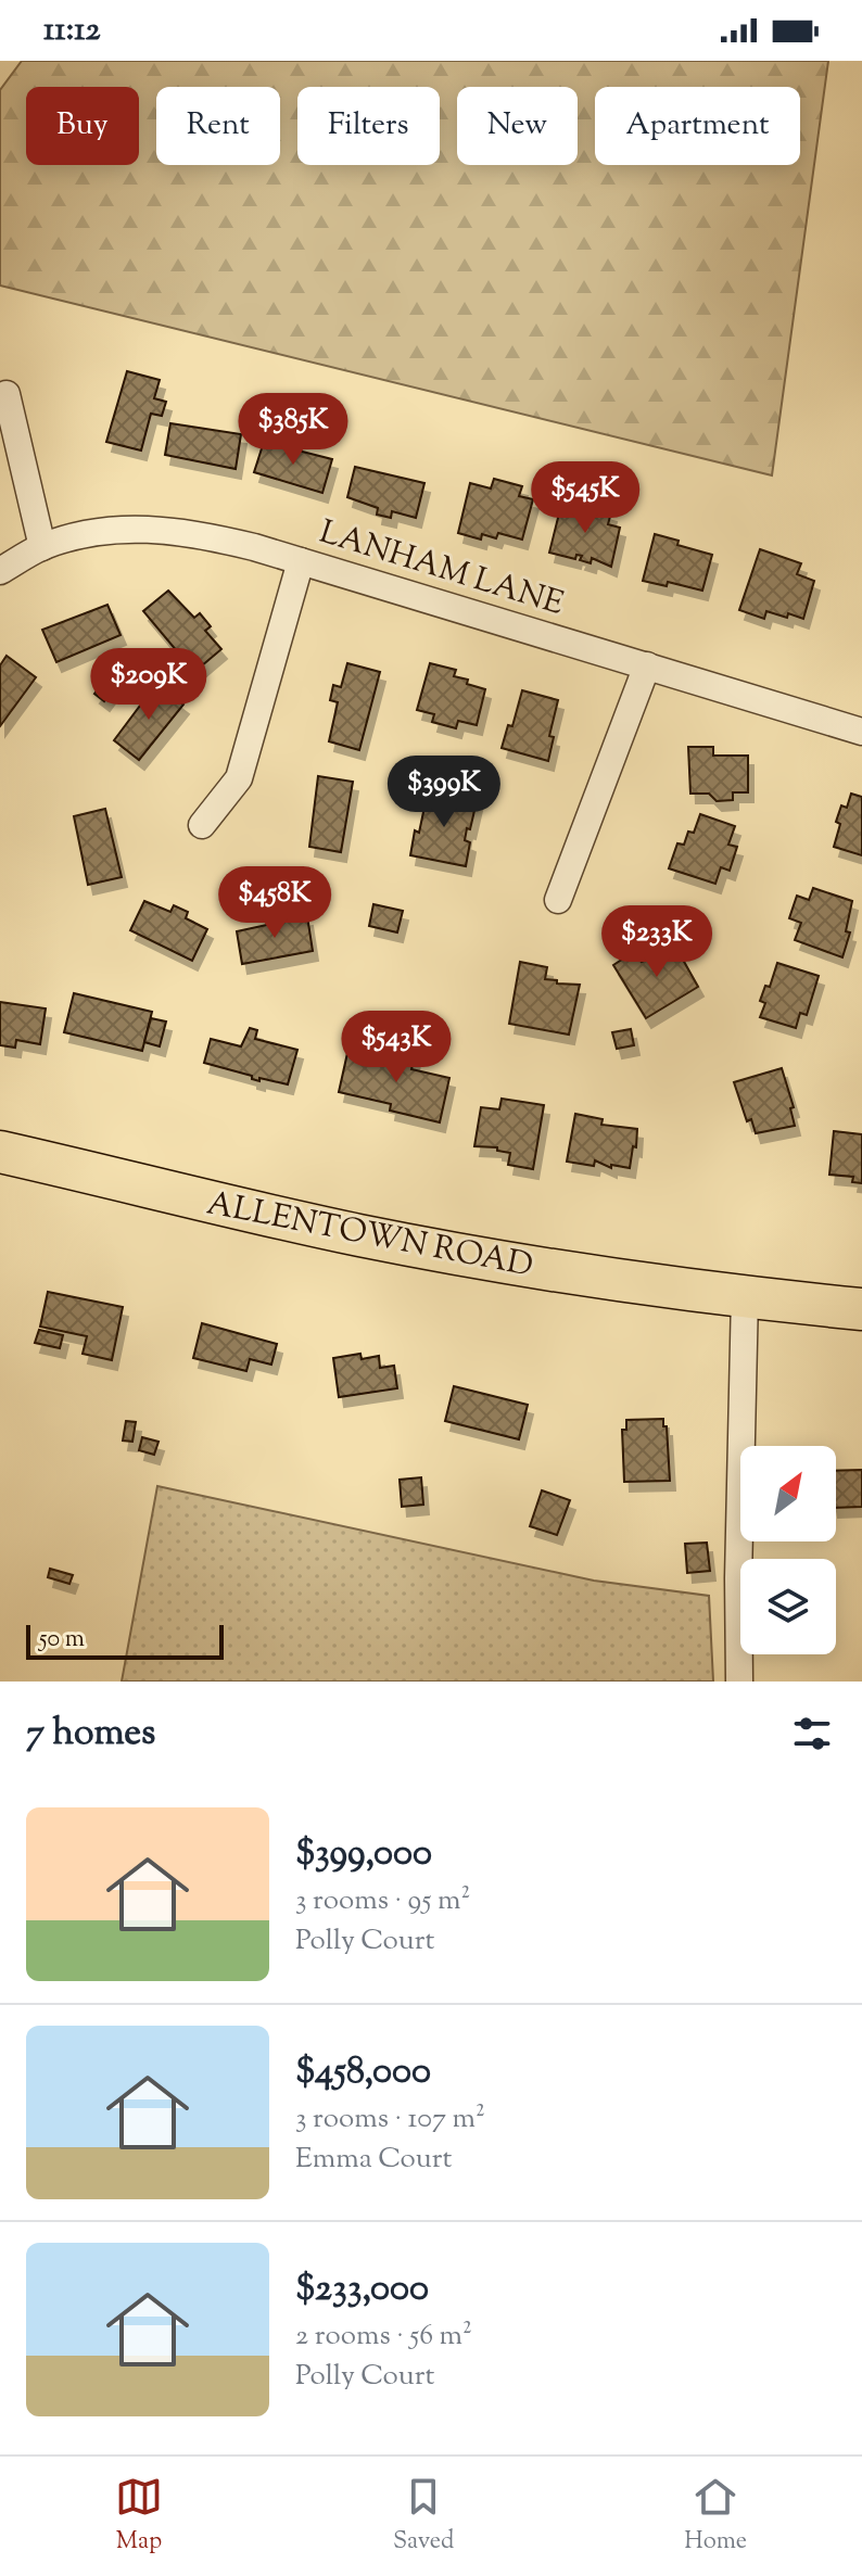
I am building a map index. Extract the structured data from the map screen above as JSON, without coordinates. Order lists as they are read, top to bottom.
{
  "streets": {
    "main road": ["ALLENTOWN ROAD"],
    "street": ["LANHAM LANE"]
  },
  "scale_bar": "50 m",
  "north": "top right",
  "page": {
    "status": "11:12",
    "chip": [
      "Buy",
      "Rent",
      "Filters",
      "New",
      "Apartment"
    ],
    "price": [
      "$385K",
      "$545K",
      "$209K",
      "$399K",
      "$458K",
      "$233K",
      "$543K"
    ],
    "scale": "50 m",
    "heading": "7 homes",
    "list": [
      {
        "name": "$399,000",
        "note": "3 rooms · 95 m² · Polly Court"
      },
      {
        "name": "$458,000",
        "note": "3 rooms · 107 m² · Emma Court"
      },
      {
        "name": "$233,000",
        "note": "2 rooms · 56 m² · Polly Court"
      }
    ],
    "tabs": ["Map", "Saved", "Home"]
  }
}
